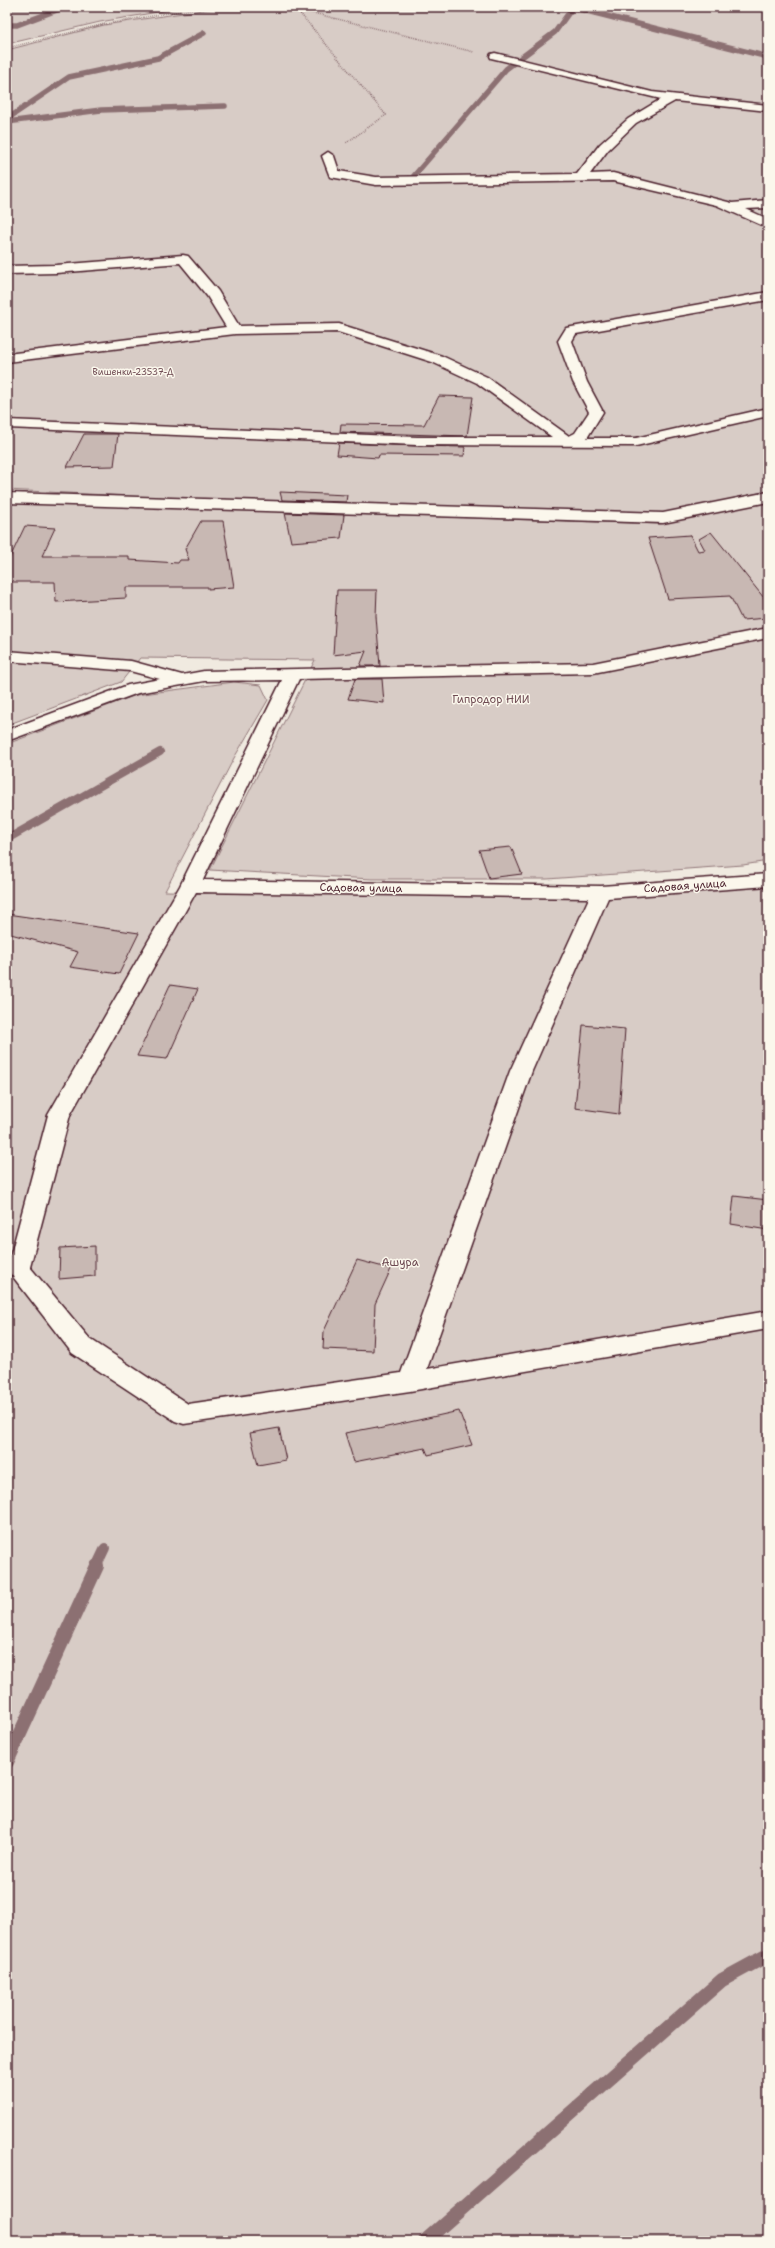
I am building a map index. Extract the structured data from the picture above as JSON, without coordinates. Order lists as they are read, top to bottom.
{
  "streets": {
    "street": ["Садовая улица"]
  },
  "parks": ["Вишенки-23537-Д", "Гипродор НИИ", "Ашура"]
}
